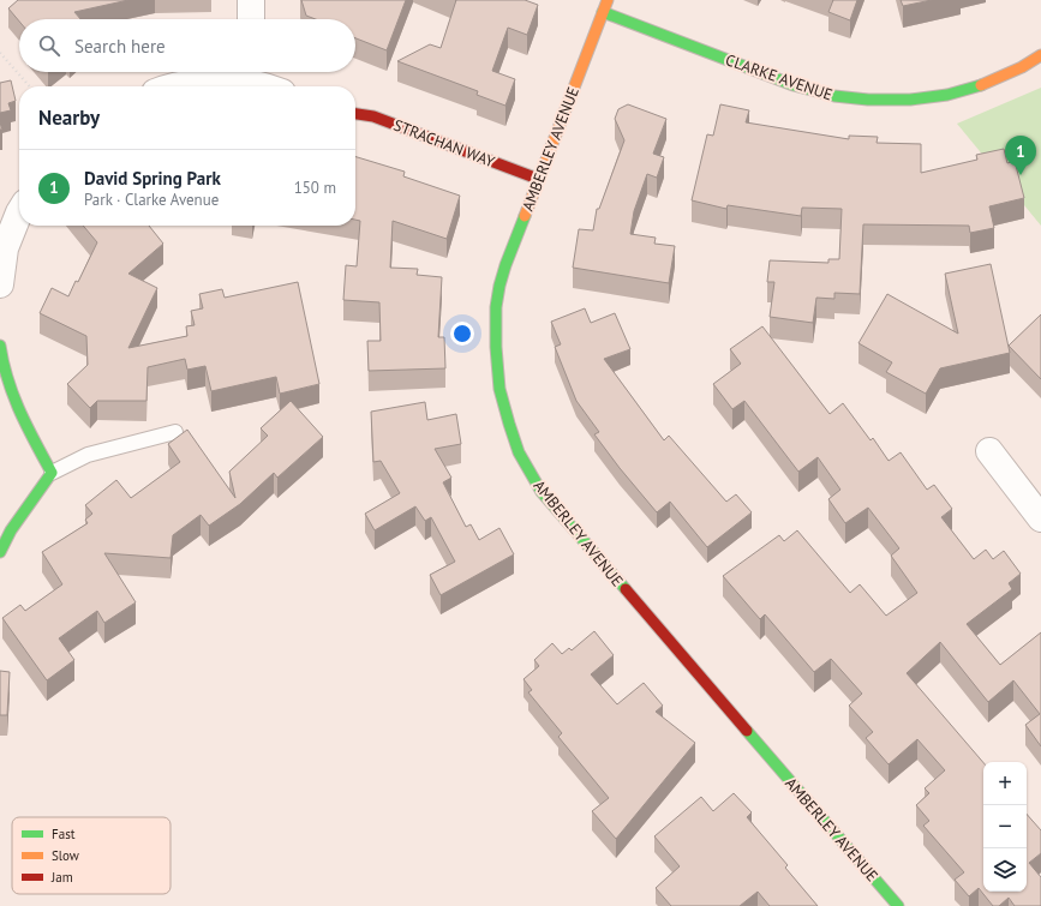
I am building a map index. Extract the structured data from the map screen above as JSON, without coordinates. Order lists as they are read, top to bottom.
{
  "streets": {
    "street": ["CLARKE AVENUE", "STRACHAN WAY", "AMBERLEY AVENUE"]
  },
  "crossings": [
    ["CLARKE AVENUE", "AMBERLEY AVENUE"],
    ["STRACHAN WAY", "AMBERLEY AVENUE"]
  ],
  "legend": ["Fast", "Slow", "Jam"],
  "page": {
    "search": "Search here",
    "heading": "Nearby",
    "pins": "1",
    "list": [
      {
        "mark": "1",
        "name": "David Spring Park",
        "note": "Park · Clarke Avenue",
        "value": "150 m"
      }
    ],
    "map_buttons": ["+", "−"]
  }
}
